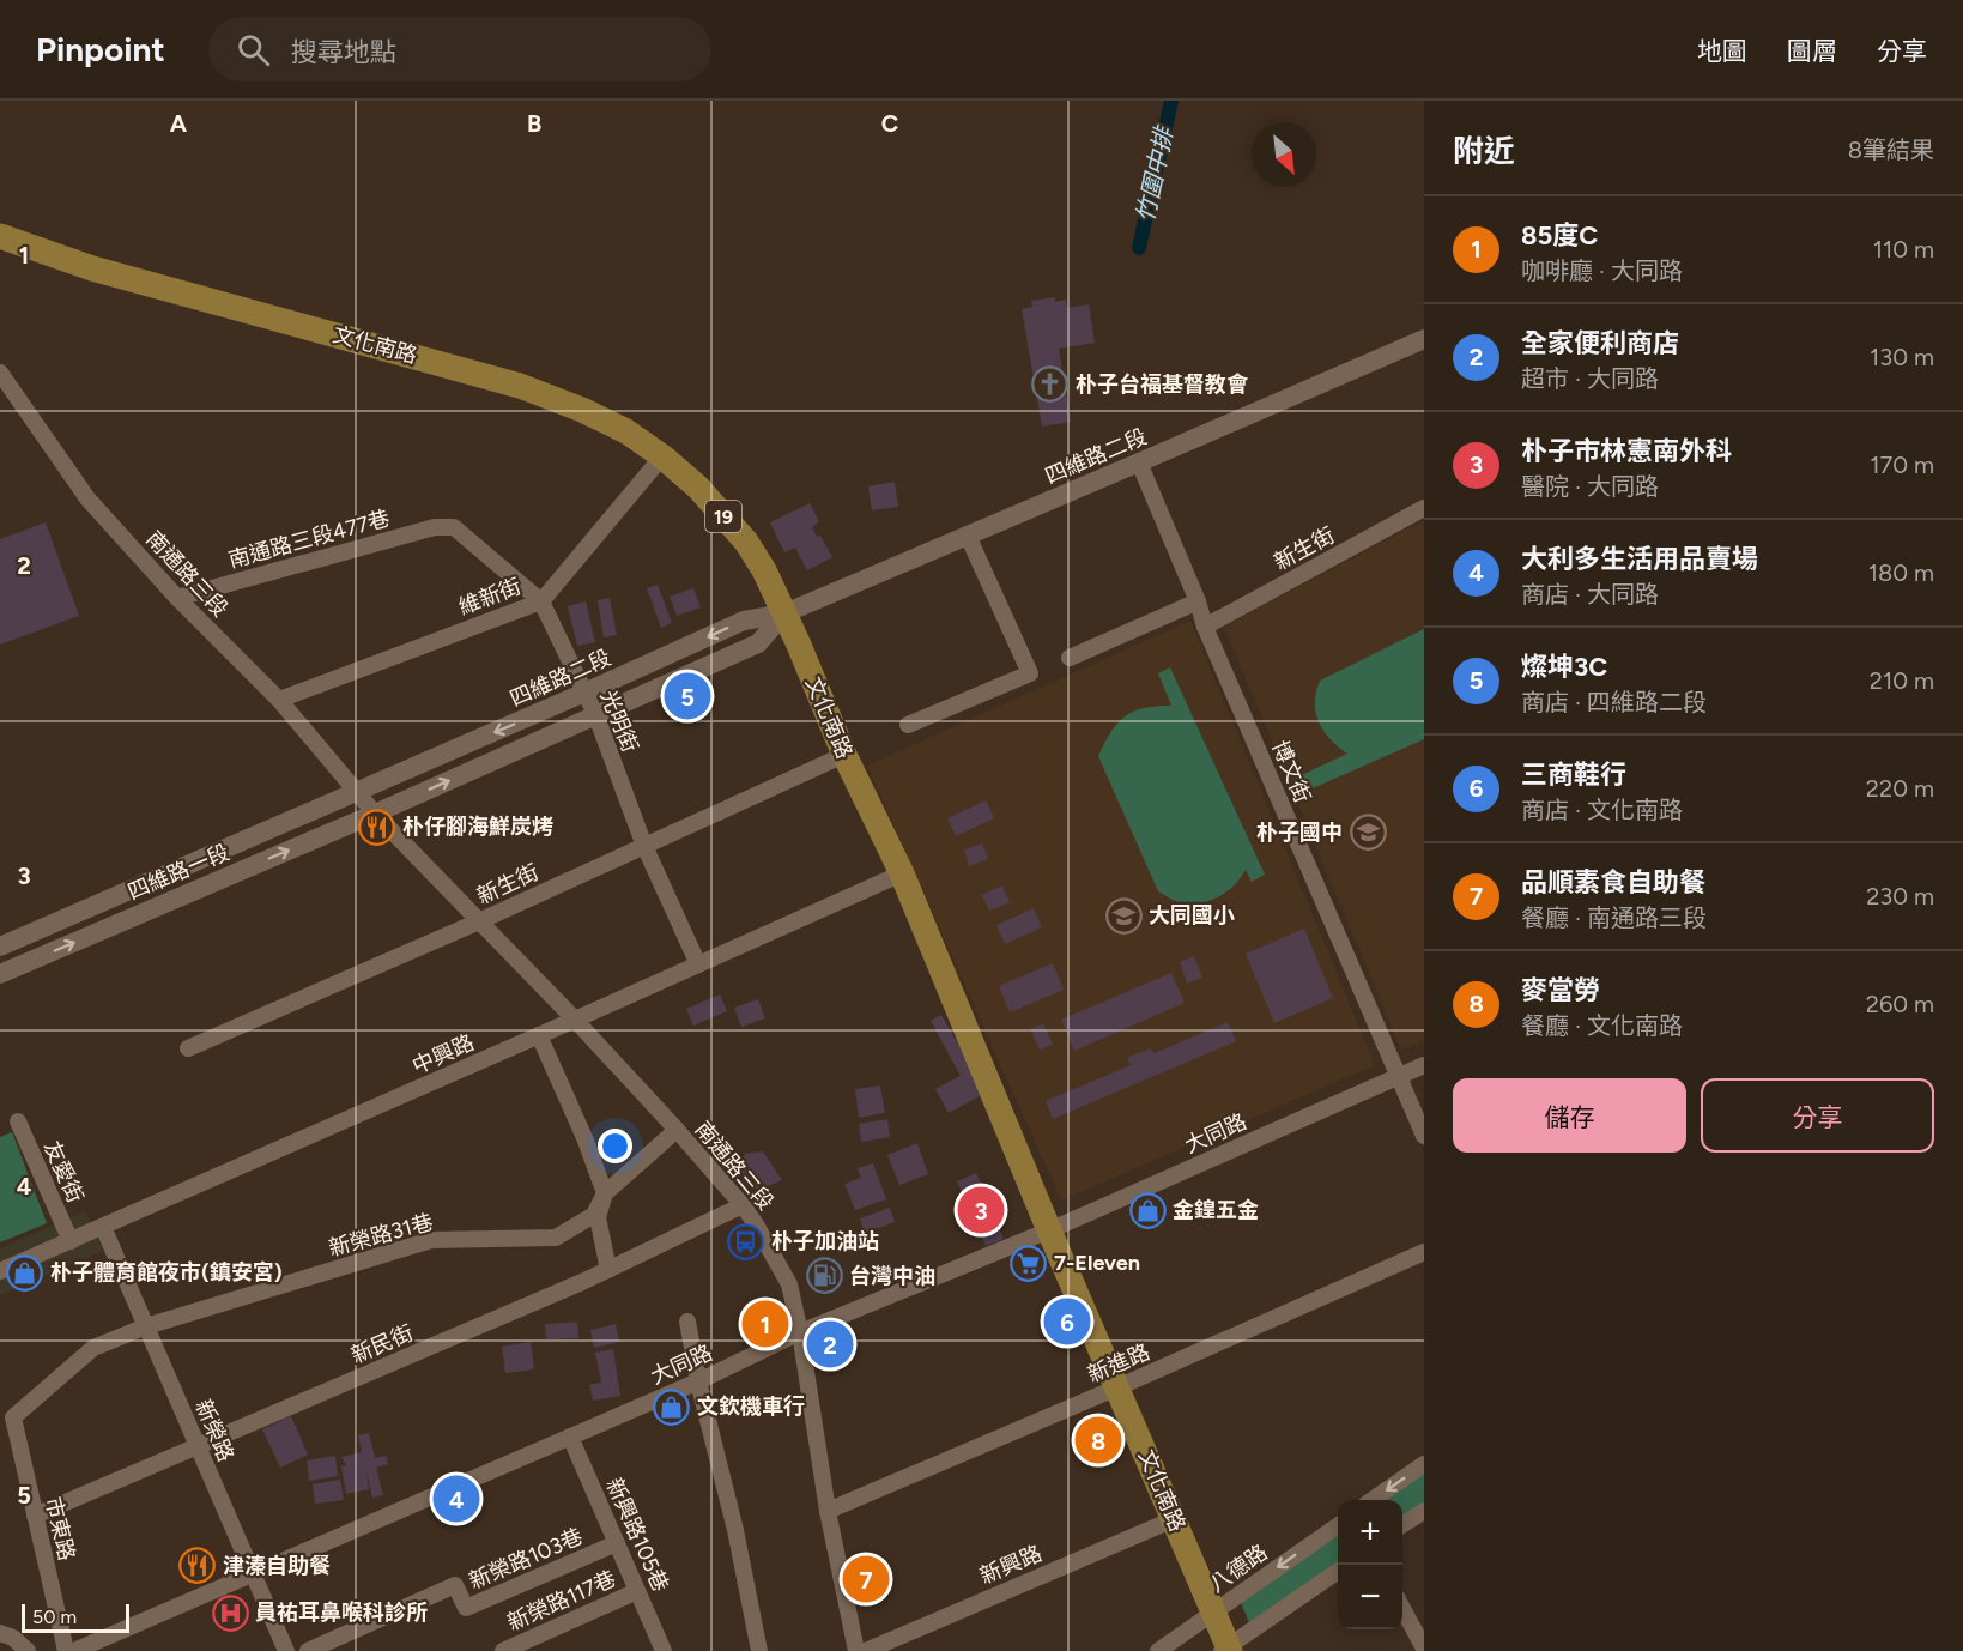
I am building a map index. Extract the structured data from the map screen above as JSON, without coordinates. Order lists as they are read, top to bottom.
{
  "streets": {
    "main road": ["文化南路", "19"],
    "street": [
      "四維路二段",
      "南通路三段477巷",
      "新生街",
      "南通路三段",
      "維新街",
      "光明街",
      "博文街",
      "四維路一段",
      "中興路",
      "大同路",
      "友愛街",
      "新榮路31巷",
      "新民街",
      "新進路",
      "新榮路",
      "市東路",
      "新興路105巷",
      "新榮路103巷",
      "新興路",
      "八德路",
      "新榮路117巷"
    ]
  },
  "crossings": [
    ["文化南路", "四維路二段"],
    ["文化南路", "新生街"],
    ["文化南路", "維新街"],
    ["文化南路", "中興路"],
    ["文化南路", "大同路"],
    ["文化南路", "新進路"],
    ["文化南路", "新興路"],
    ["文化南路", "八德路"],
    ["四維路二段", "南通路三段"],
    ["四維路二段", "光明街"],
    ["四維路二段", "博文街"],
    ["四維路二段", "四維路一段"],
    ["南通路三段477巷", "南通路三段"],
    ["南通路三段477巷", "光明街"],
    ["新生街", "南通路三段"],
    ["新生街", "光明街"],
    ["新生街", "博文街"],
    ["南通路三段", "維新街"],
    ["南通路三段", "四維路一段"],
    ["南通路三段", "中興路"],
    ["南通路三段", "大同路"],
    ["南通路三段", "新榮路31巷"],
    ["南通路三段", "新民街"],
    ["南通路三段", "新進路"],
    ["維新街", "光明街"],
    ["光明街", "中興路"],
    ["博文街", "大同路"],
    ["中興路", "友愛街"],
    ["中興路", "新榮路"],
    ["大同路", "新榮路"],
    ["大同路", "新興路105巷"],
    ["新榮路31巷", "新榮路"],
    ["新榮路31巷", "市東路"],
    ["新民街", "新榮路"],
    ["新民街", "市東路"],
    ["新興路105巷", "新榮路103巷"],
    ["新興路105巷", "新榮路117巷"]
  ],
  "water": ["竹圍中排"],
  "places": {
    "church": ["朴子台福基督教會"],
    "restaurant": ["朴仔腳海鮮炭烤", "津溱自助餐"],
    "school or university": ["朴子國中", "大同國小"],
    "shop": ["金鍠五金", "朴子體育館夜市(鎮安宮)", "文欽機車行"],
    "bus stop": ["朴子加油站"],
    "supermarket": ["7-Eleven"],
    "fuel station": ["台灣中油"],
    "hospital": ["員祐耳鼻喉科診所"]
  },
  "scale_bar": "50 m",
  "north": "bottom right",
  "page": {
    "header": "Pinpoint",
    "search": "搜尋地點",
    "nav": ["地圖", "圖層", "分享"],
    "heading": ["附近", "8筆結果"],
    "list": [
      {
        "mark": "1",
        "name": "85度C",
        "note": "咖啡廳 · 大同路",
        "value": "110 m"
      },
      {
        "mark": "2",
        "name": "全家便利商店",
        "note": "超市 · 大同路",
        "value": "130 m"
      },
      {
        "mark": "3",
        "name": "朴子市林憲南外科",
        "note": "醫院 · 大同路",
        "value": "170 m"
      },
      {
        "mark": "4",
        "name": "大利多生活用品賣場",
        "note": "商店 · 大同路",
        "value": "180 m"
      },
      {
        "mark": "5",
        "name": "燦坤3C",
        "note": "商店 · 四維路二段",
        "value": "210 m"
      },
      {
        "mark": "6",
        "name": "三商鞋行",
        "note": "商店 · 文化南路",
        "value": "220 m"
      },
      {
        "mark": "7",
        "name": "品順素食自助餐",
        "note": "餐廳 · 南通路三段",
        "value": "230 m"
      },
      {
        "mark": "8",
        "name": "麥當勞",
        "note": "餐廳 · 文化南路",
        "value": "260 m"
      }
    ],
    "pins": [
      "5",
      "3",
      "6",
      "1",
      "2",
      "8",
      "4",
      "7"
    ],
    "buttons": ["儲存", "分享"],
    "map_buttons": ["+", "−"],
    "scale": "50 m"
  },
  "grid": {
    "columns": ["A", "B", "C"],
    "rows": [
      "1",
      "2",
      "3",
      "4",
      "5"
    ]
  }
}
